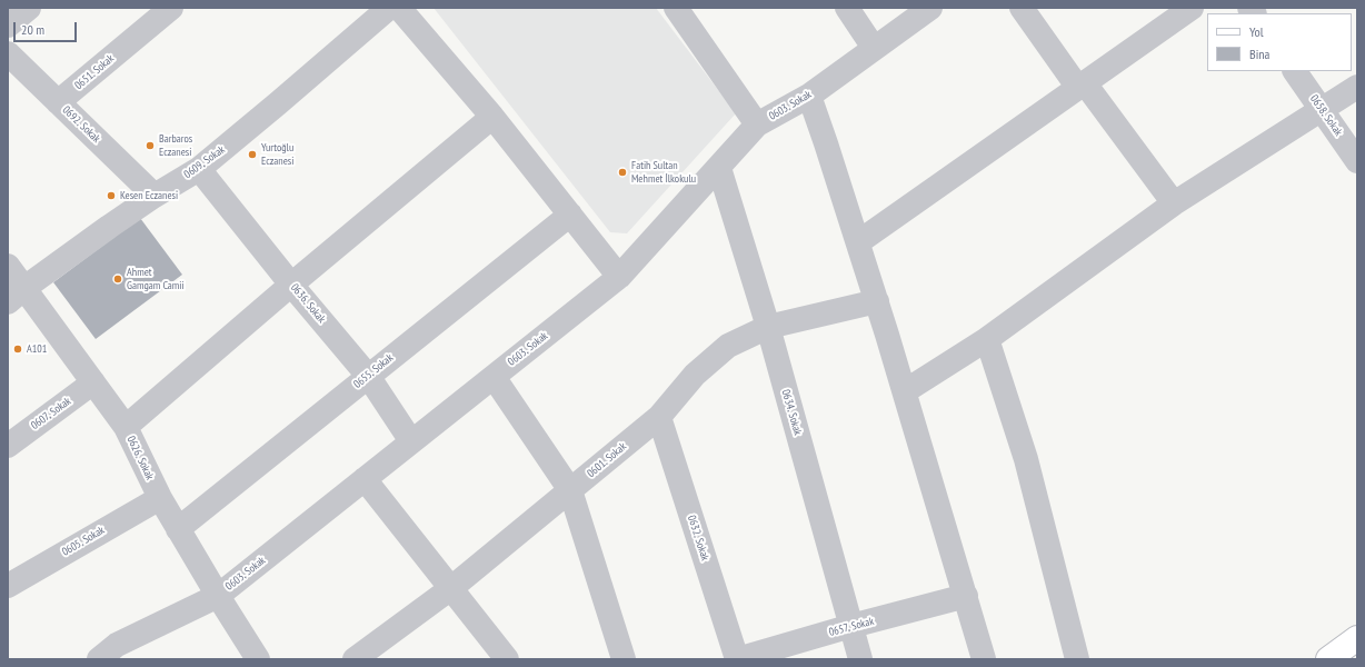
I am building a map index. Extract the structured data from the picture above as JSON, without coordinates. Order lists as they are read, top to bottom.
{
  "streets": {
    "street": [
      "0651. Sokak",
      "0603. Sokak",
      "0658. Sokak",
      "0692. Sokak",
      "0609. Sokak",
      "0636. Sokak",
      "0655. Sokak",
      "0634. Sokak",
      "0607. Sokak",
      "0626. Sokak",
      "0601. Sokak",
      "0632. Sokak",
      "0605. Sokak",
      "0657. Sokak"
    ]
  },
  "crossings": [
    ["0651. Sokak", "0692. Sokak"],
    ["0603. Sokak", "0636. Sokak"],
    ["0603. Sokak", "0634. Sokak"],
    ["0603. Sokak", "0626. Sokak"],
    ["0692. Sokak", "0609. Sokak"],
    ["0609. Sokak", "0636. Sokak"],
    ["0609. Sokak", "0626. Sokak"],
    ["0636. Sokak", "0655. Sokak"],
    ["0655. Sokak", "0626. Sokak"],
    ["0634. Sokak", "0601. Sokak"],
    ["0634. Sokak", "0657. Sokak"],
    ["0607. Sokak", "0626. Sokak"],
    ["0626. Sokak", "0605. Sokak"],
    ["0601. Sokak", "0632. Sokak"],
    ["0632. Sokak", "0657. Sokak"]
  ],
  "places": [
    "Barbaros Eczanesi",
    "Yurtoğlu Eczanesi",
    "Fatih Sultan Mehmet İlkokulu",
    "Kesen Eczanesi",
    "Ahmet Gamgam Camii",
    "A101"
  ],
  "legend": ["Yol", "Bina"],
  "scale_bar": "20 m"
}
